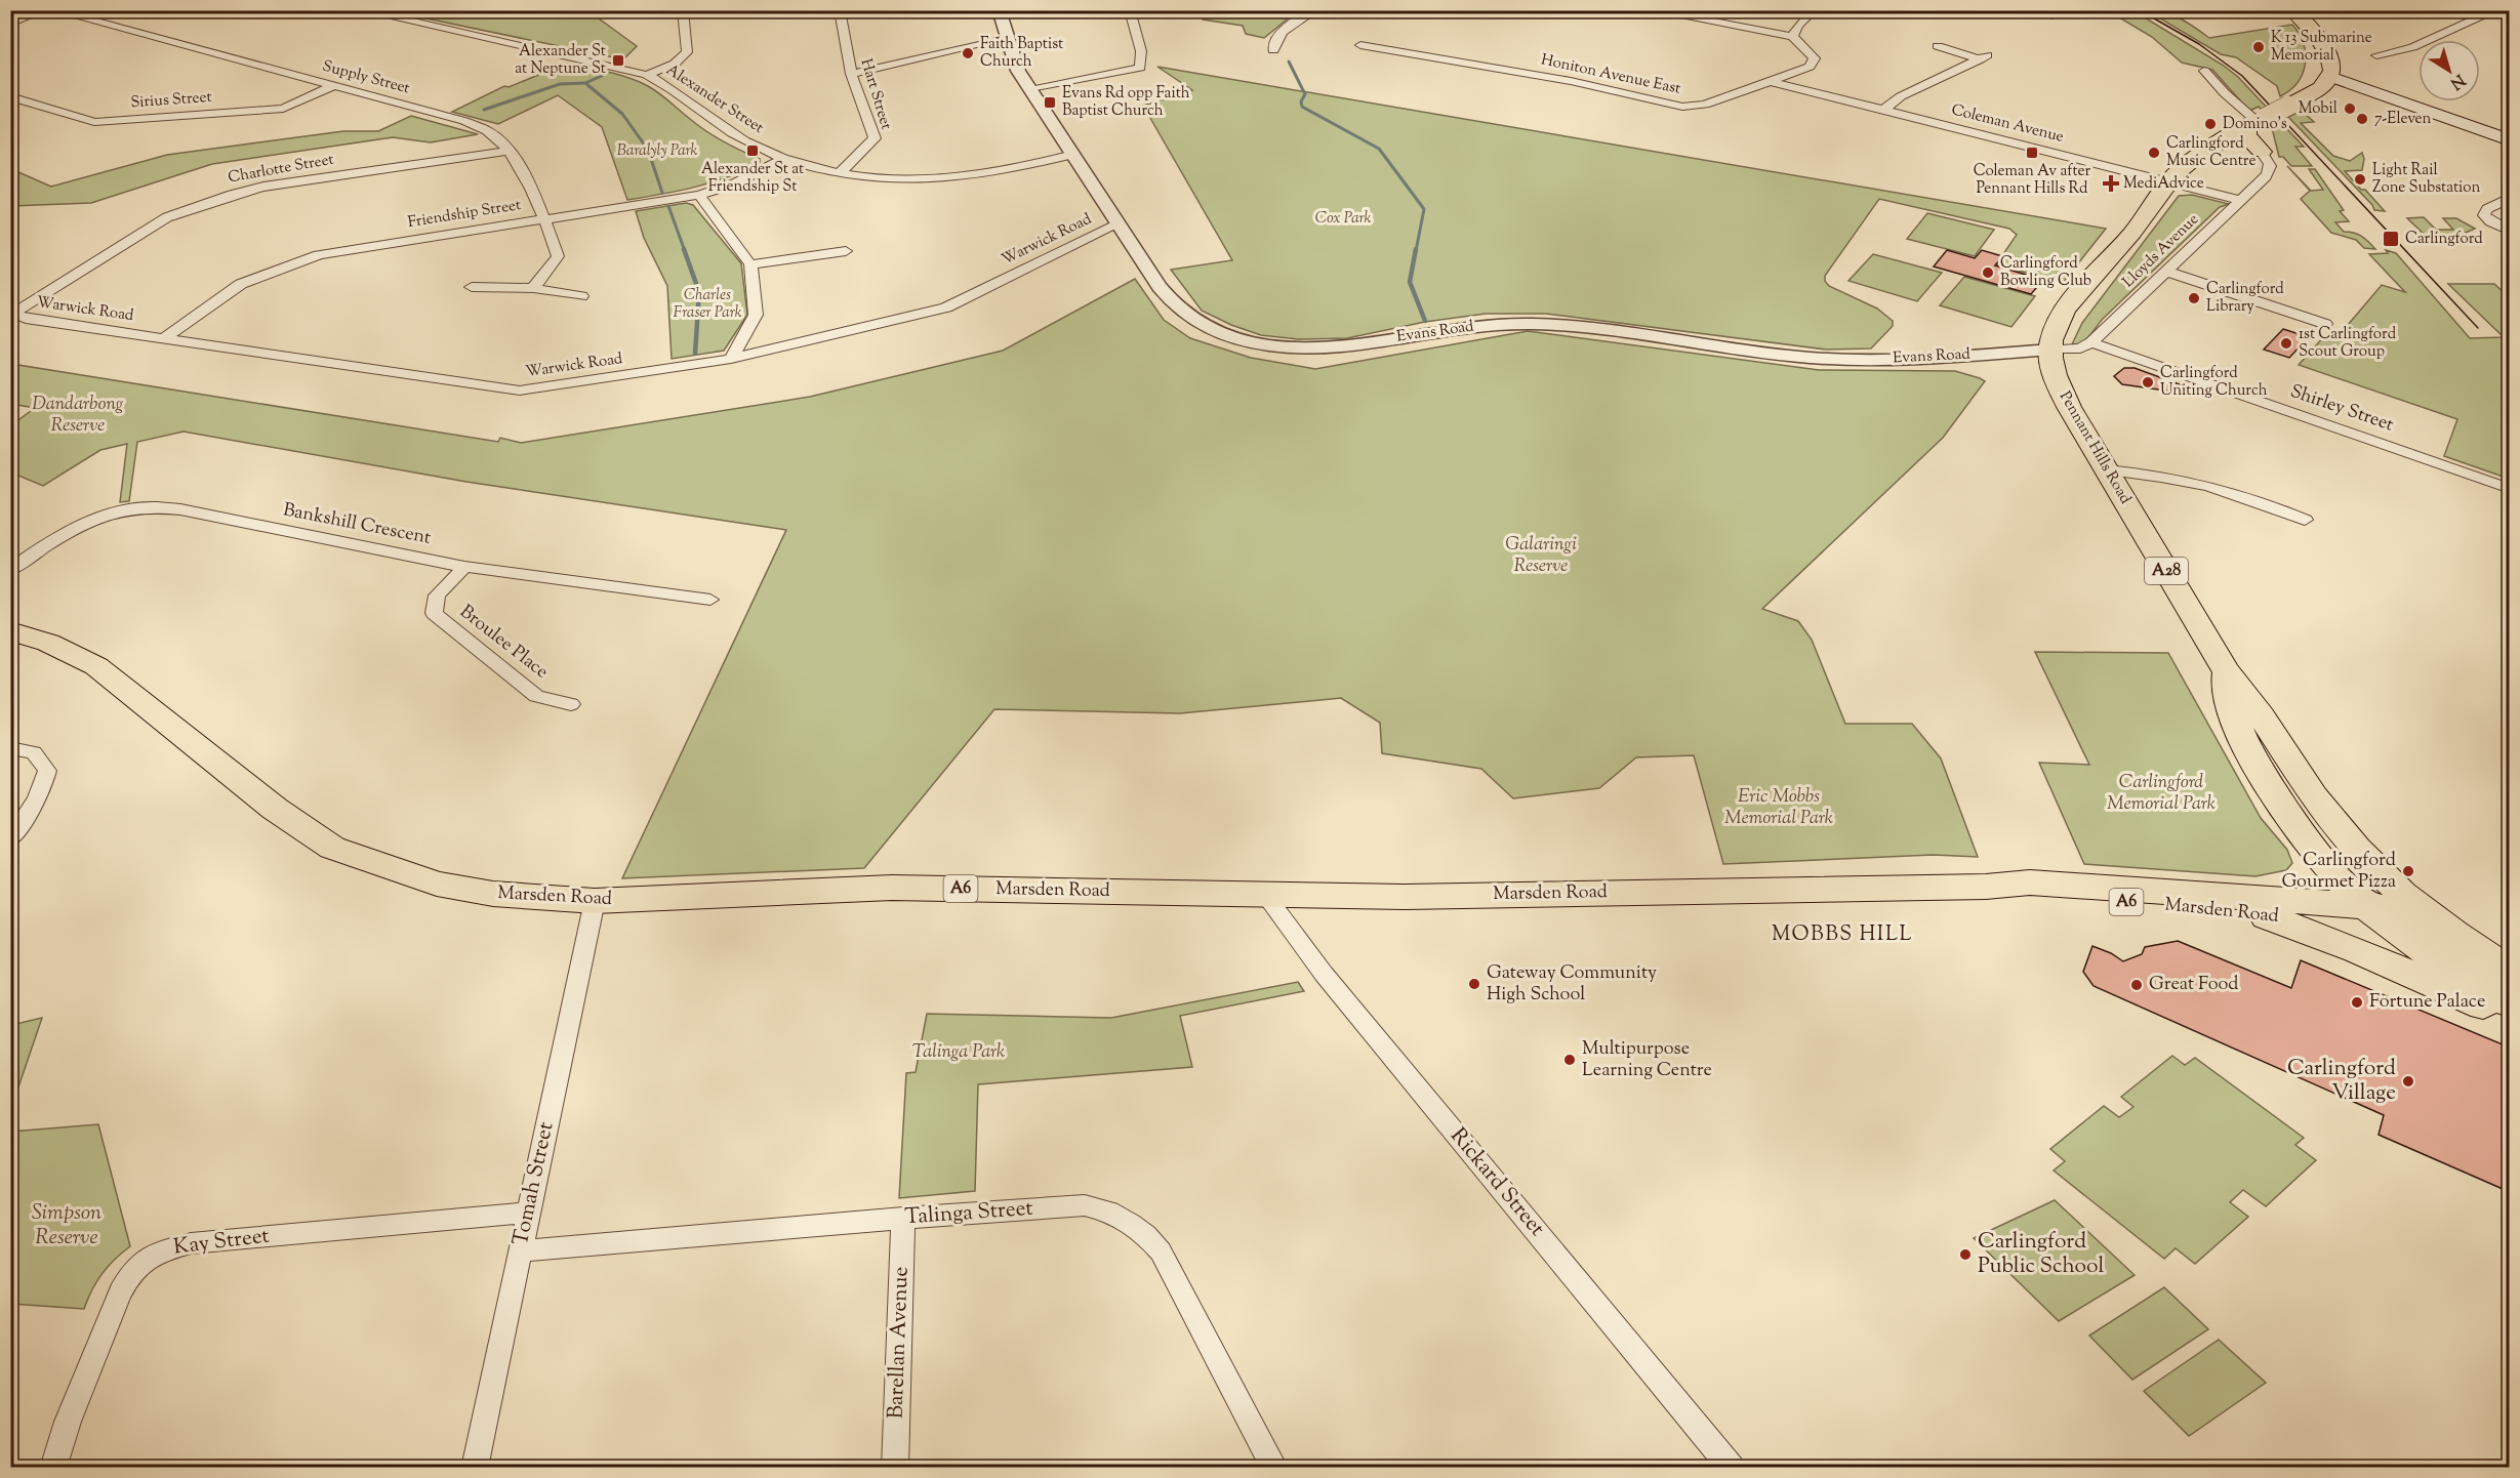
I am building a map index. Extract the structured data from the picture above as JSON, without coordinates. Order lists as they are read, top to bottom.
{
  "streets": {
    "highway": [
      "Pennant Hills Road",
      "A28",
      "A6",
      "Marsden Road"
    ],
    "street": [
      "Honiton Avenue East",
      "Supply Street",
      "Hart Street",
      "Alexander Street",
      "Sirius Street",
      "Coleman Avenue",
      "Charlotte Street",
      "Friendship Street",
      "Warwick Road",
      "Lloyds Avenue",
      "Evans Road",
      "Shirley Street",
      "Bankshill Crescent",
      "Broulee Place",
      "Rickard Street",
      "Tomah Street",
      "Talinga Street",
      "Kay Street",
      "Barellan Avenue"
    ]
  },
  "crossings": [
    ["Honiton Avenue East", "Coleman Avenue"],
    ["Supply Street", "Sirius Street"],
    ["Supply Street", "Charlotte Street"],
    ["Supply Street", "Friendship Street"],
    ["Hart Street", "Alexander Street"],
    ["Alexander Street", "Friendship Street"],
    ["Alexander Street", "Evans Road"],
    ["Coleman Avenue", "Lloyds Avenue"],
    ["Charlotte Street", "Warwick Road"],
    ["Friendship Street", "Warwick Road"],
    ["Warwick Road", "Evans Road"],
    ["Lloyds Avenue", "Shirley Street"],
    ["Evans Road", "Pennant Hills Road"],
    ["Pennant Hills Road", "A6"],
    ["Pennant Hills Road", "Marsden Road"],
    ["Bankshill Crescent", "Broulee Place"],
    ["A6", "Marsden Road"],
    ["Marsden Road", "Rickard Street"],
    ["Marsden Road", "Tomah Street"],
    ["Tomah Street", "Talinga Street"],
    ["Tomah Street", "Kay Street"],
    ["Talinga Street", "Barellan Avenue"]
  ],
  "districts": ["MOBBS HILL"],
  "parks": [
    "Baralyly Park",
    "Cox Park",
    "Charles Fraser Park",
    "Dandarbong Reserve",
    "Galaringi Reserve",
    "Carlingford Memorial Park",
    "Eric Mobbs Memorial Park",
    "Talinga Park",
    "Simpson Reserve"
  ],
  "places": {
    "other": [
      "K 13 Submarine Memorial",
      "Faith Baptist Church",
      "Mobil",
      "7-Eleven",
      "Domino's",
      "Carlingford Music Centre",
      "Light Rail Zone Substation",
      "Carlingford Bowling Club",
      "Carlingford Library",
      "1st Carlingford Scout Group",
      "Carlingford Uniting Church",
      "Carlingford Gourmet Pizza",
      "Gateway Community High School",
      "Great Food",
      "Fortune Palace",
      "Multipurpose Learning Centre",
      "Carlingford Village",
      "Carlingford Public School"
    ],
    "transit": [
      "Alexander St at Neptune St",
      "Evans Rd opp Faith Baptist Church",
      "Alexander St at Friendship St",
      "Coleman Av after Pennant Hills Rd",
      "Carlingford"
    ],
    "health": ["MediAdvice"]
  },
  "north": "bottom right"
}
